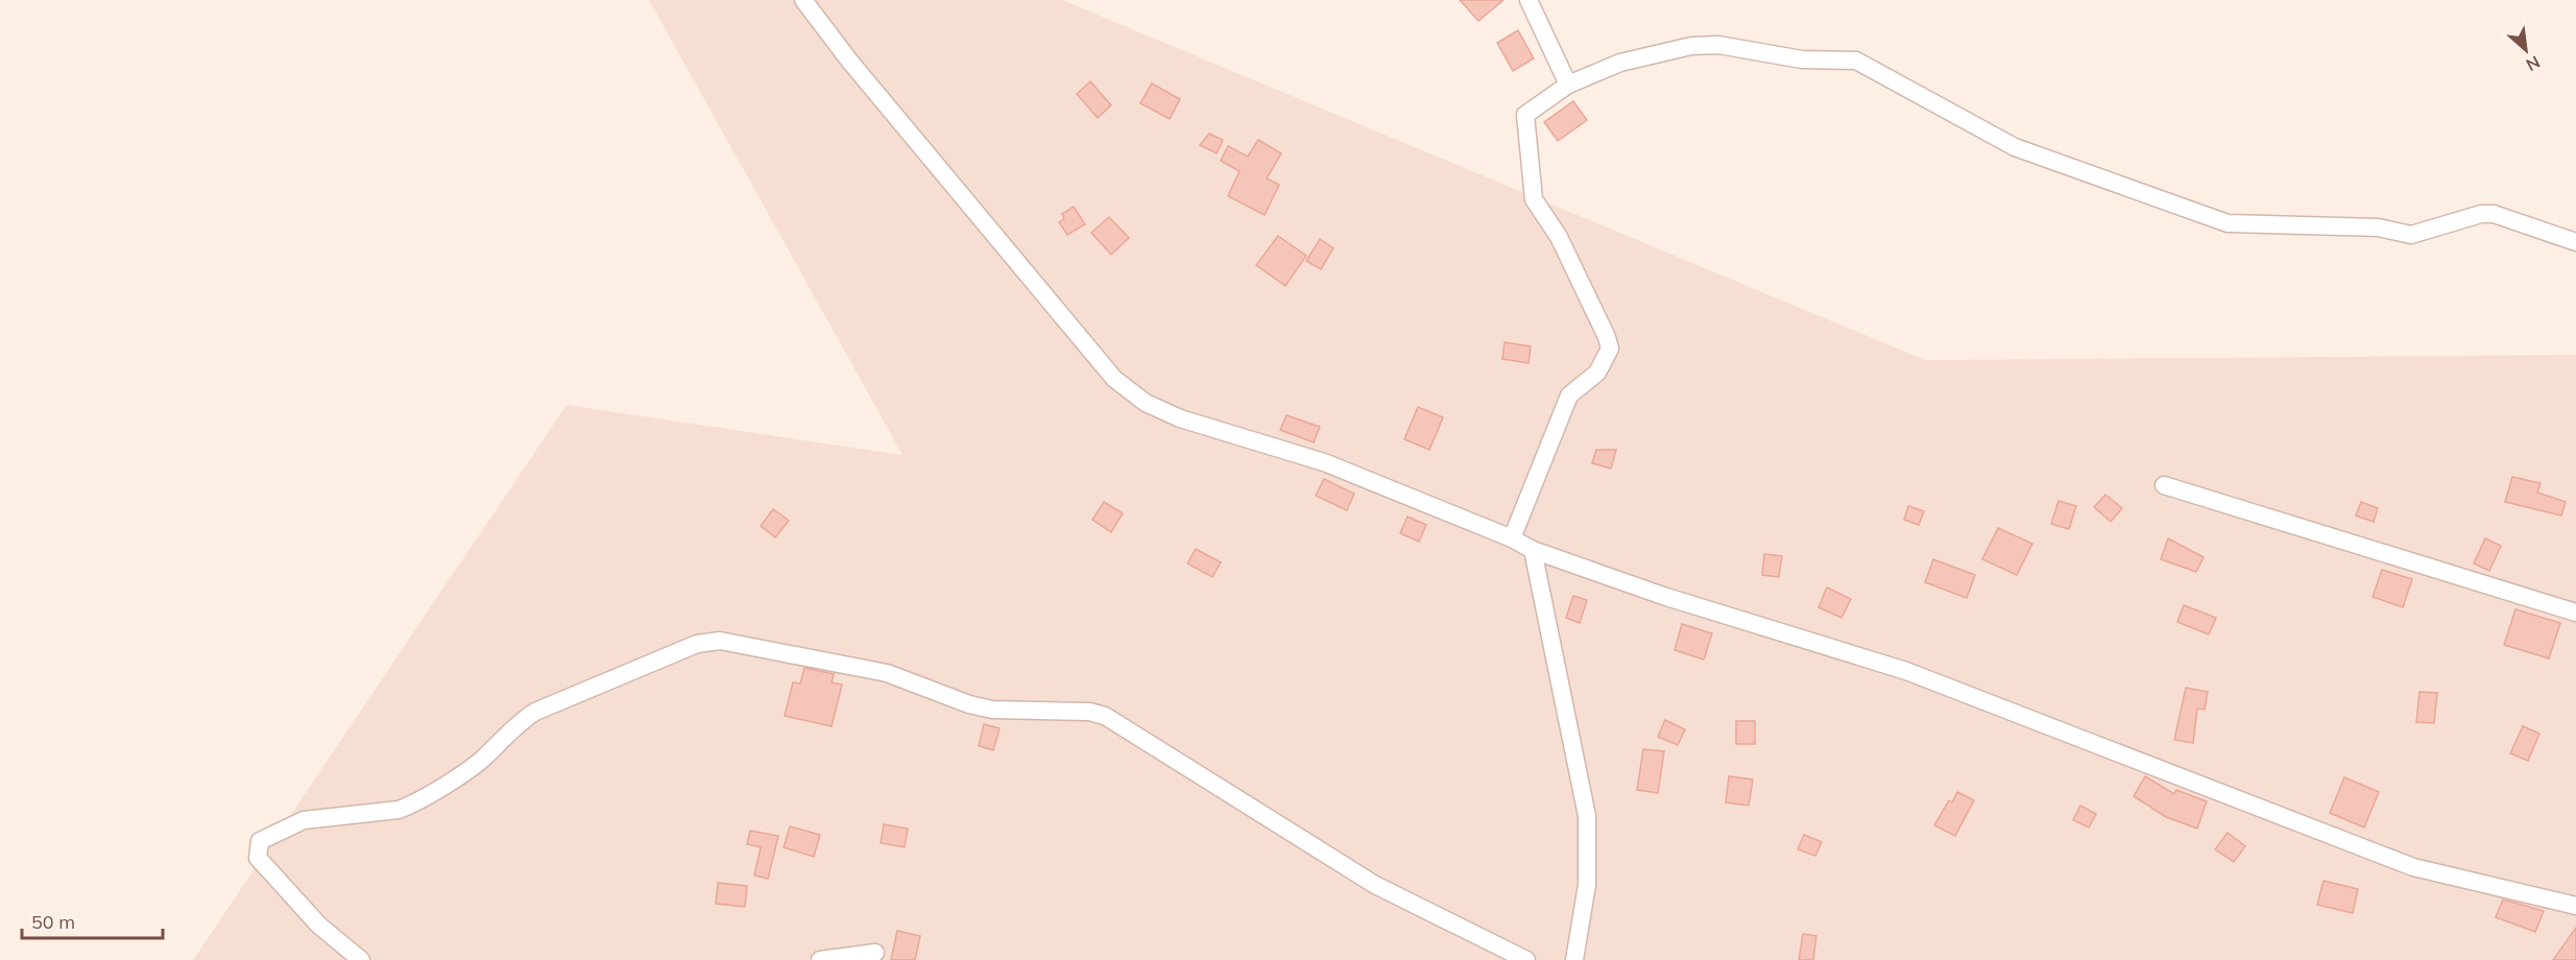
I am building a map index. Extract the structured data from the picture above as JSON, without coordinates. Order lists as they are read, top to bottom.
{
  "scale_bar": "50 m",
  "north": "bottom right"
}
